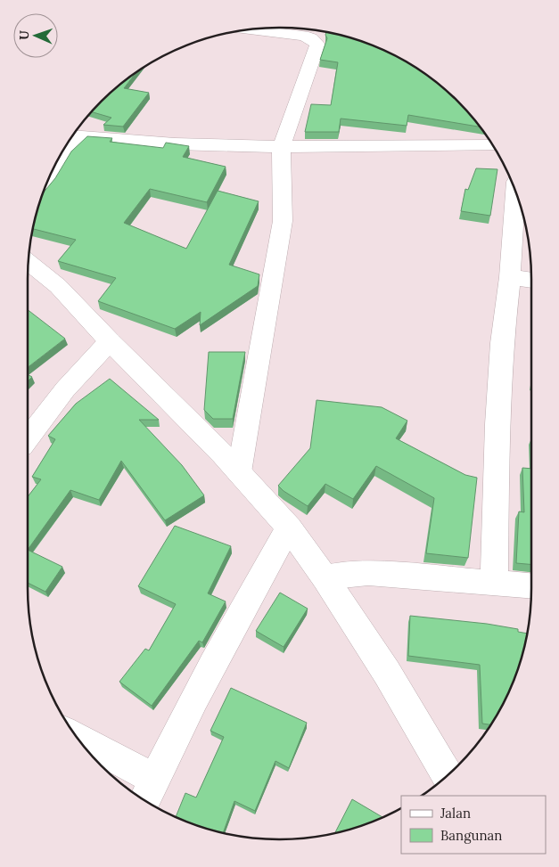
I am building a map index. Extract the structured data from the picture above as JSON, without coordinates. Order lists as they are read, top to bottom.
{
  "legend": ["Jalan", "Bangunan"],
  "north": "left"
}
